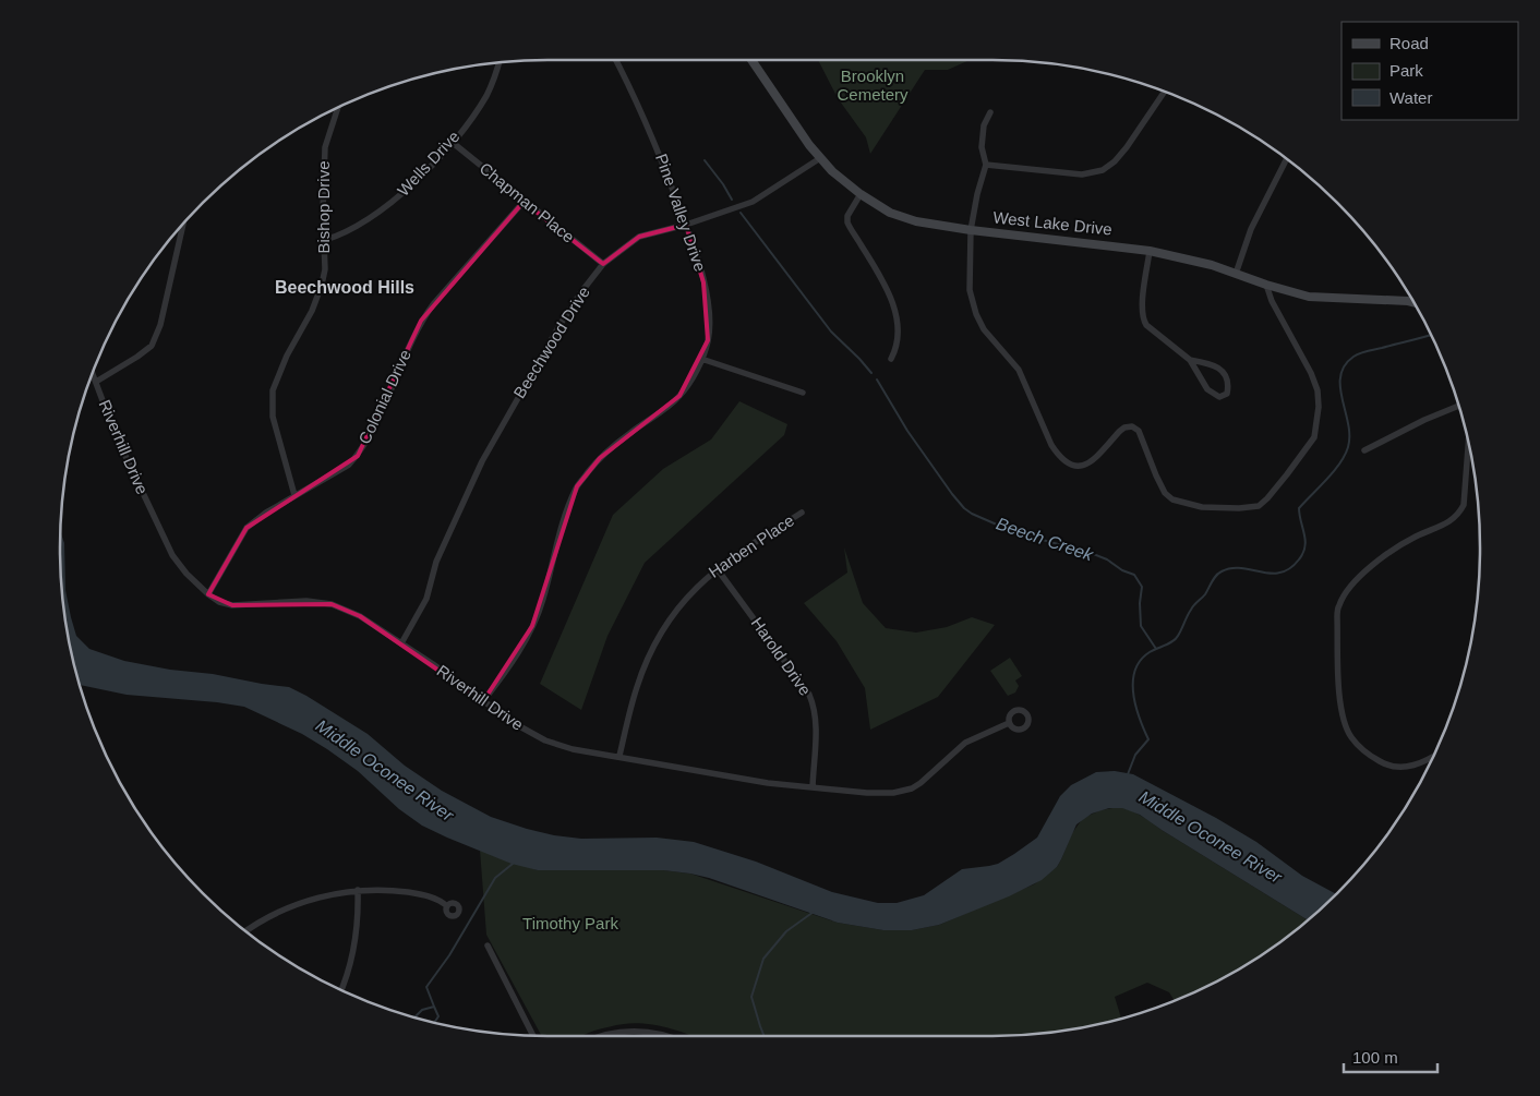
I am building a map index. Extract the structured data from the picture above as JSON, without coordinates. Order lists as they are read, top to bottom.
{
  "streets": {
    "main road": ["West Lake Drive"],
    "street": [
      "Wells Drive",
      "Chapman Place",
      "Bishop Drive",
      "Pine Valley Drive",
      "Beechwood Drive",
      "Colonial Drive",
      "Riverhill Drive",
      "Harben Place",
      "Harold Drive"
    ]
  },
  "crossings": [
    ["Wells Drive", "Chapman Place"],
    ["Wells Drive", "Bishop Drive"],
    ["Chapman Place", "Beechwood Drive"],
    ["Chapman Place", "Colonial Drive"],
    ["Bishop Drive", "Colonial Drive"],
    ["Pine Valley Drive", "Beechwood Drive"],
    ["Pine Valley Drive", "Riverhill Drive"],
    ["West Lake Drive", "Beechwood Drive"],
    ["Beechwood Drive", "Riverhill Drive"],
    ["Colonial Drive", "Riverhill Drive"],
    ["Riverhill Drive", "Harben Place"],
    ["Riverhill Drive", "Harold Drive"],
    ["Harben Place", "Harold Drive"]
  ],
  "districts": ["Beechwood Hills"],
  "water": ["Beech Creek", "Middle Oconee River"],
  "parks": ["Brooklyn Cemetery", "Timothy Park"],
  "legend": ["Road", "Park", "Water"],
  "scale_bar": "100 m"
}
